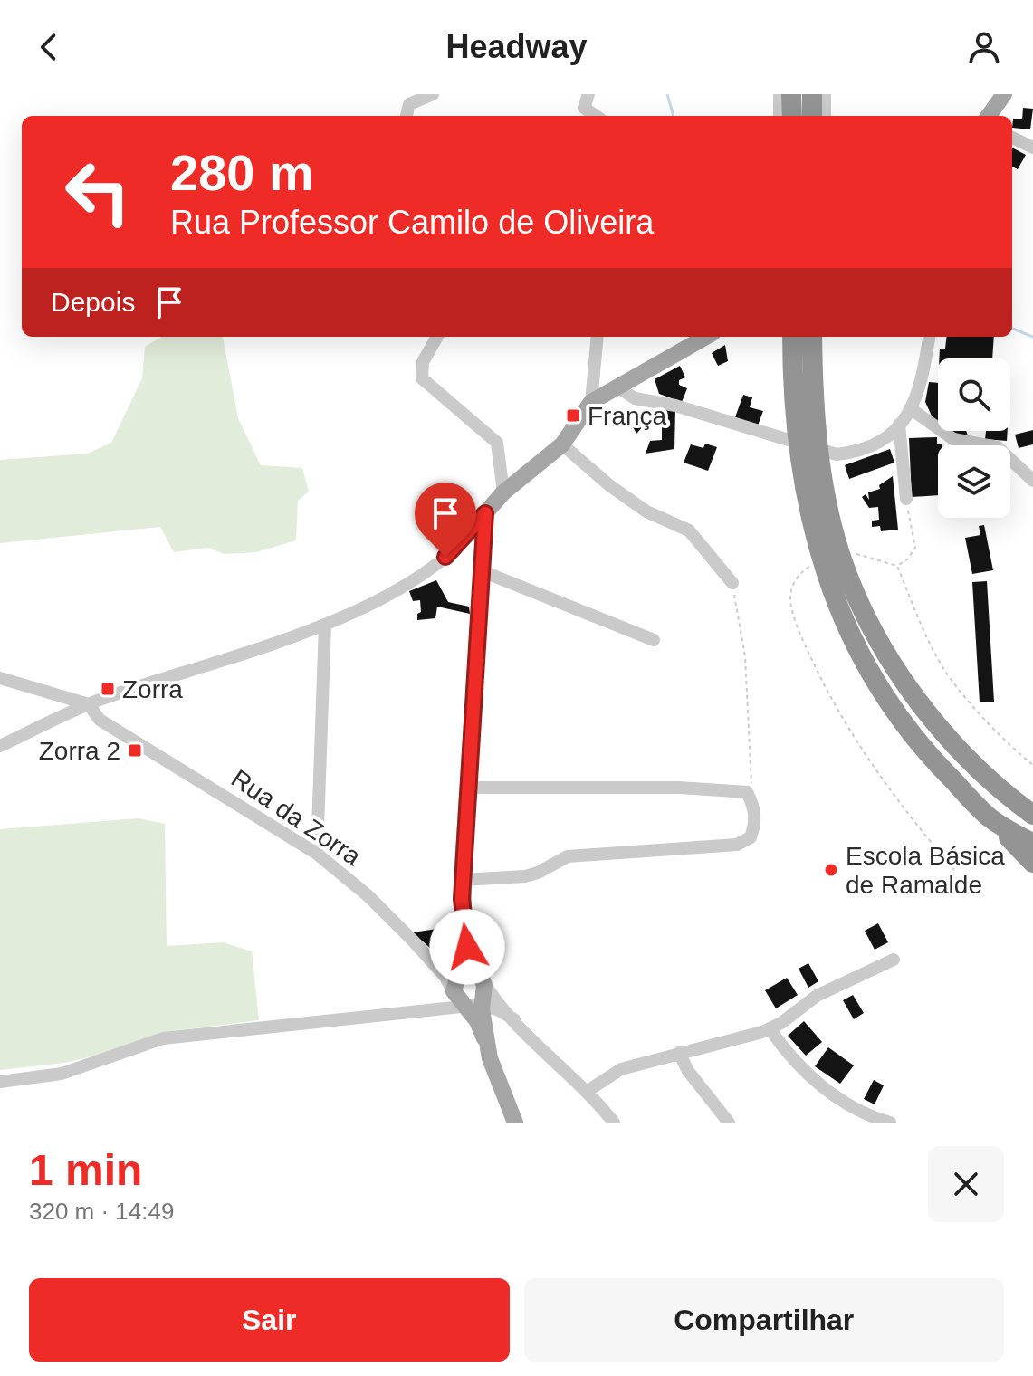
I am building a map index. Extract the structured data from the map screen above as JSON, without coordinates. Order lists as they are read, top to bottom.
{
  "streets": {
    "street": ["Rua da Zorra"]
  },
  "places": {
    "transit": ["França", "Zorra", "Zorra 2"],
    "other": ["Escola Básica de Ramalde"]
  },
  "page": {
    "header": "Headway",
    "turn": ["280 m", "Rua Professor Camilo de Oliveira"],
    "then": "Depois",
    "heading": ["1 min", "320 m · 14:49"],
    "buttons": ["Sair", "Compartilhar"]
  }
}
